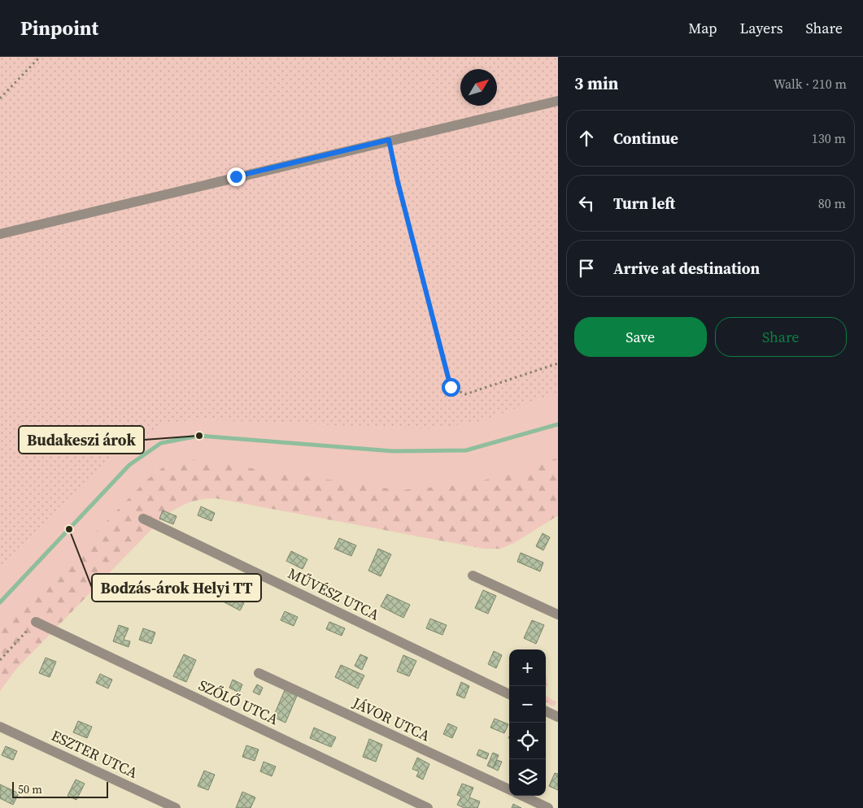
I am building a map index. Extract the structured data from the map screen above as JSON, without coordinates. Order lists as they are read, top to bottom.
{
  "streets": {
    "street": [
      "MŰVÉSZ UTCA",
      "SZŐLŐ UTCA",
      "JÁVOR UTCA",
      "ESZTER UTCA"
    ]
  },
  "places": ["Budakeszi árok", "Bodzás-árok Helyi TT"],
  "scale_bar": "50 m",
  "north": "top right",
  "page": {
    "header": "Pinpoint",
    "nav": ["Map", "Layers", "Share"],
    "heading": ["3 min", "Walk · 210 m"],
    "list": [
      ["Continue", "130 m"],
      ["Turn left", "80 m"],
      "Arrive at destination"
    ],
    "buttons": ["Save", "Share"],
    "map_buttons": ["+", "−"],
    "scale": "50 m"
  }
}
